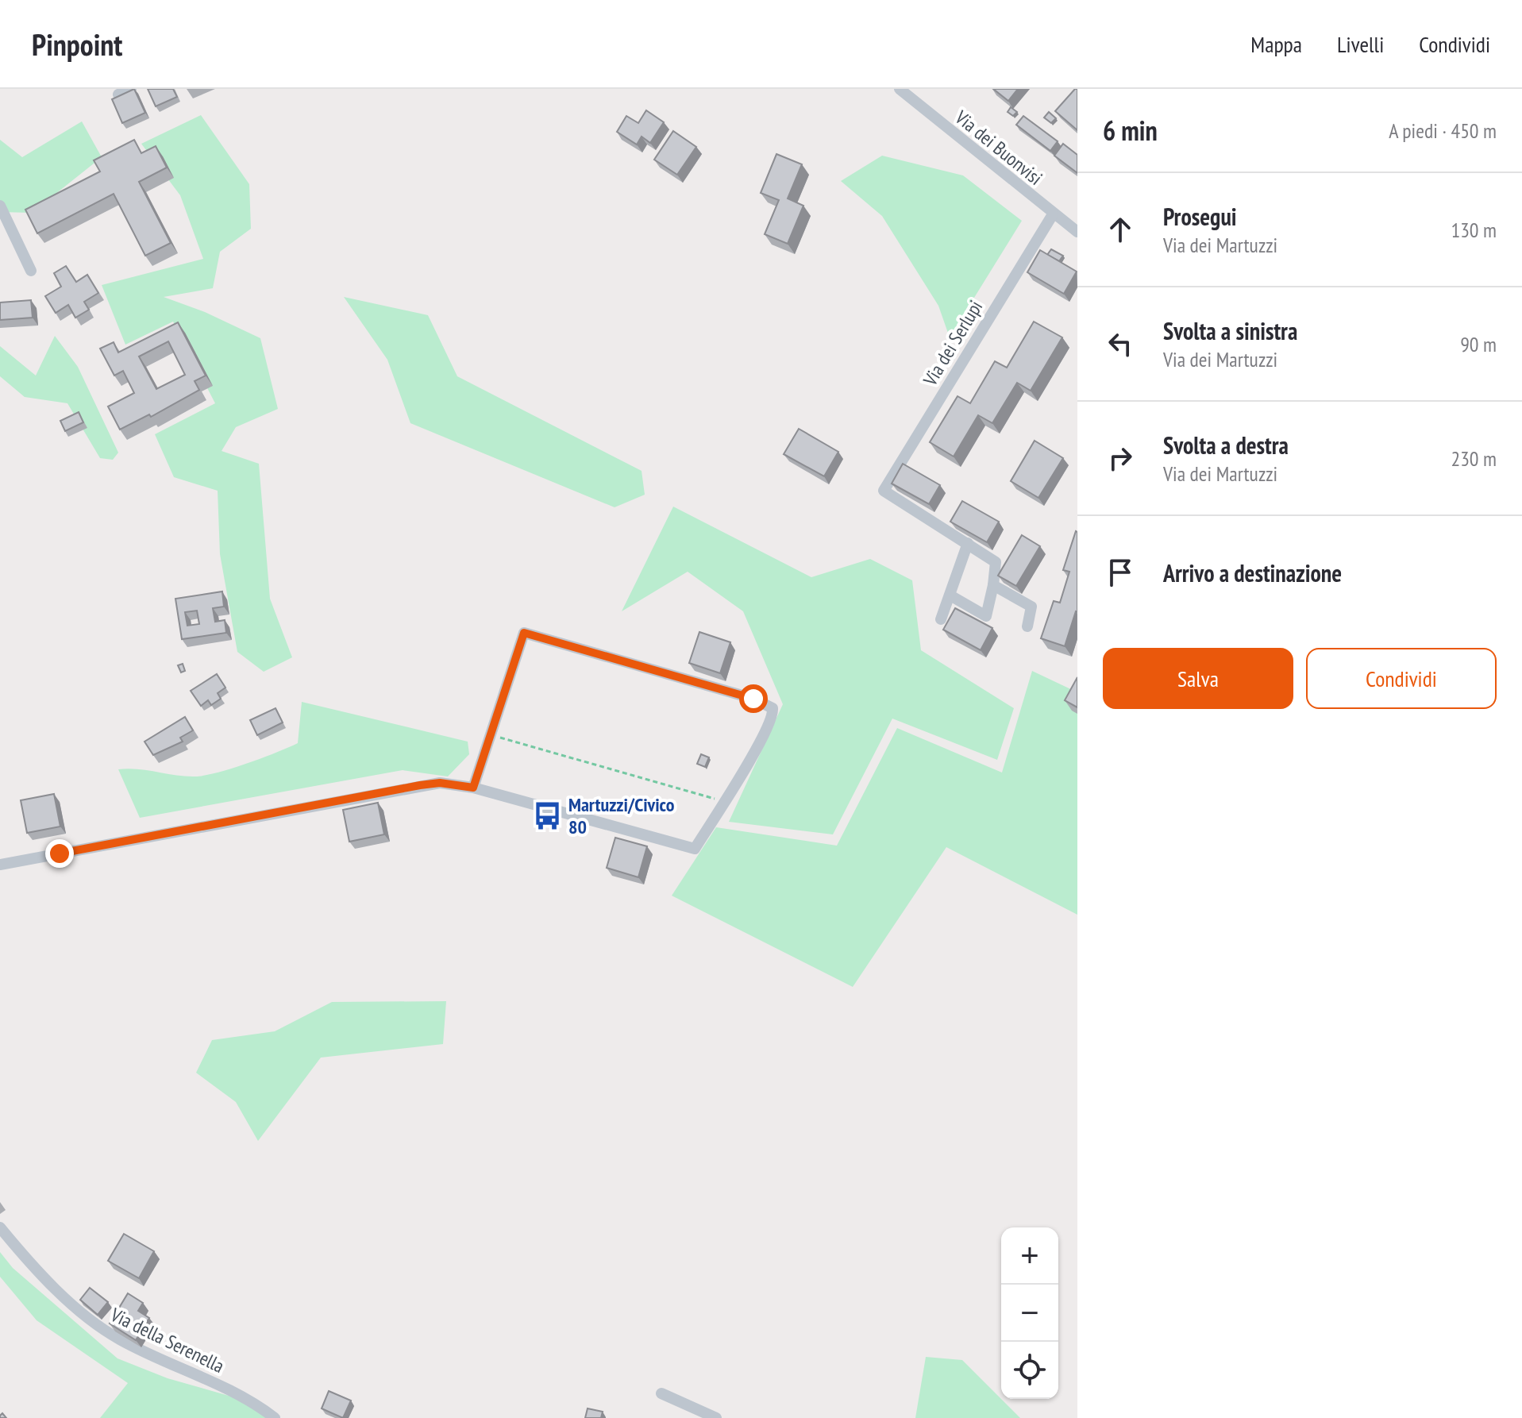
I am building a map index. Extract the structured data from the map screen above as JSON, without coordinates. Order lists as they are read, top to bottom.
{
  "streets": {
    "street": ["Via dei Buonvisi", "Via dei Serlupi", "Via della Serenella"]
  },
  "crossings": [
    ["Via dei Buonvisi", "Via dei Serlupi"]
  ],
  "places": {
    "bus stop": ["Martuzzi/Civico 80"]
  },
  "page": {
    "header": "Pinpoint",
    "nav": ["Mappa", "Livelli", "Condividi"],
    "heading": ["6 min", "A piedi · 450 m"],
    "list": [
      ["Prosegui", "Via dei Martuzzi", "130 m"],
      ["Svolta a sinistra", "Via dei Martuzzi", "90 m"],
      ["Svolta a destra", "Via dei Martuzzi", "230 m"],
      "Arrivo a destinazione"
    ],
    "buttons": ["Salva", "Condividi"],
    "map_buttons": ["+", "−"]
  }
}
